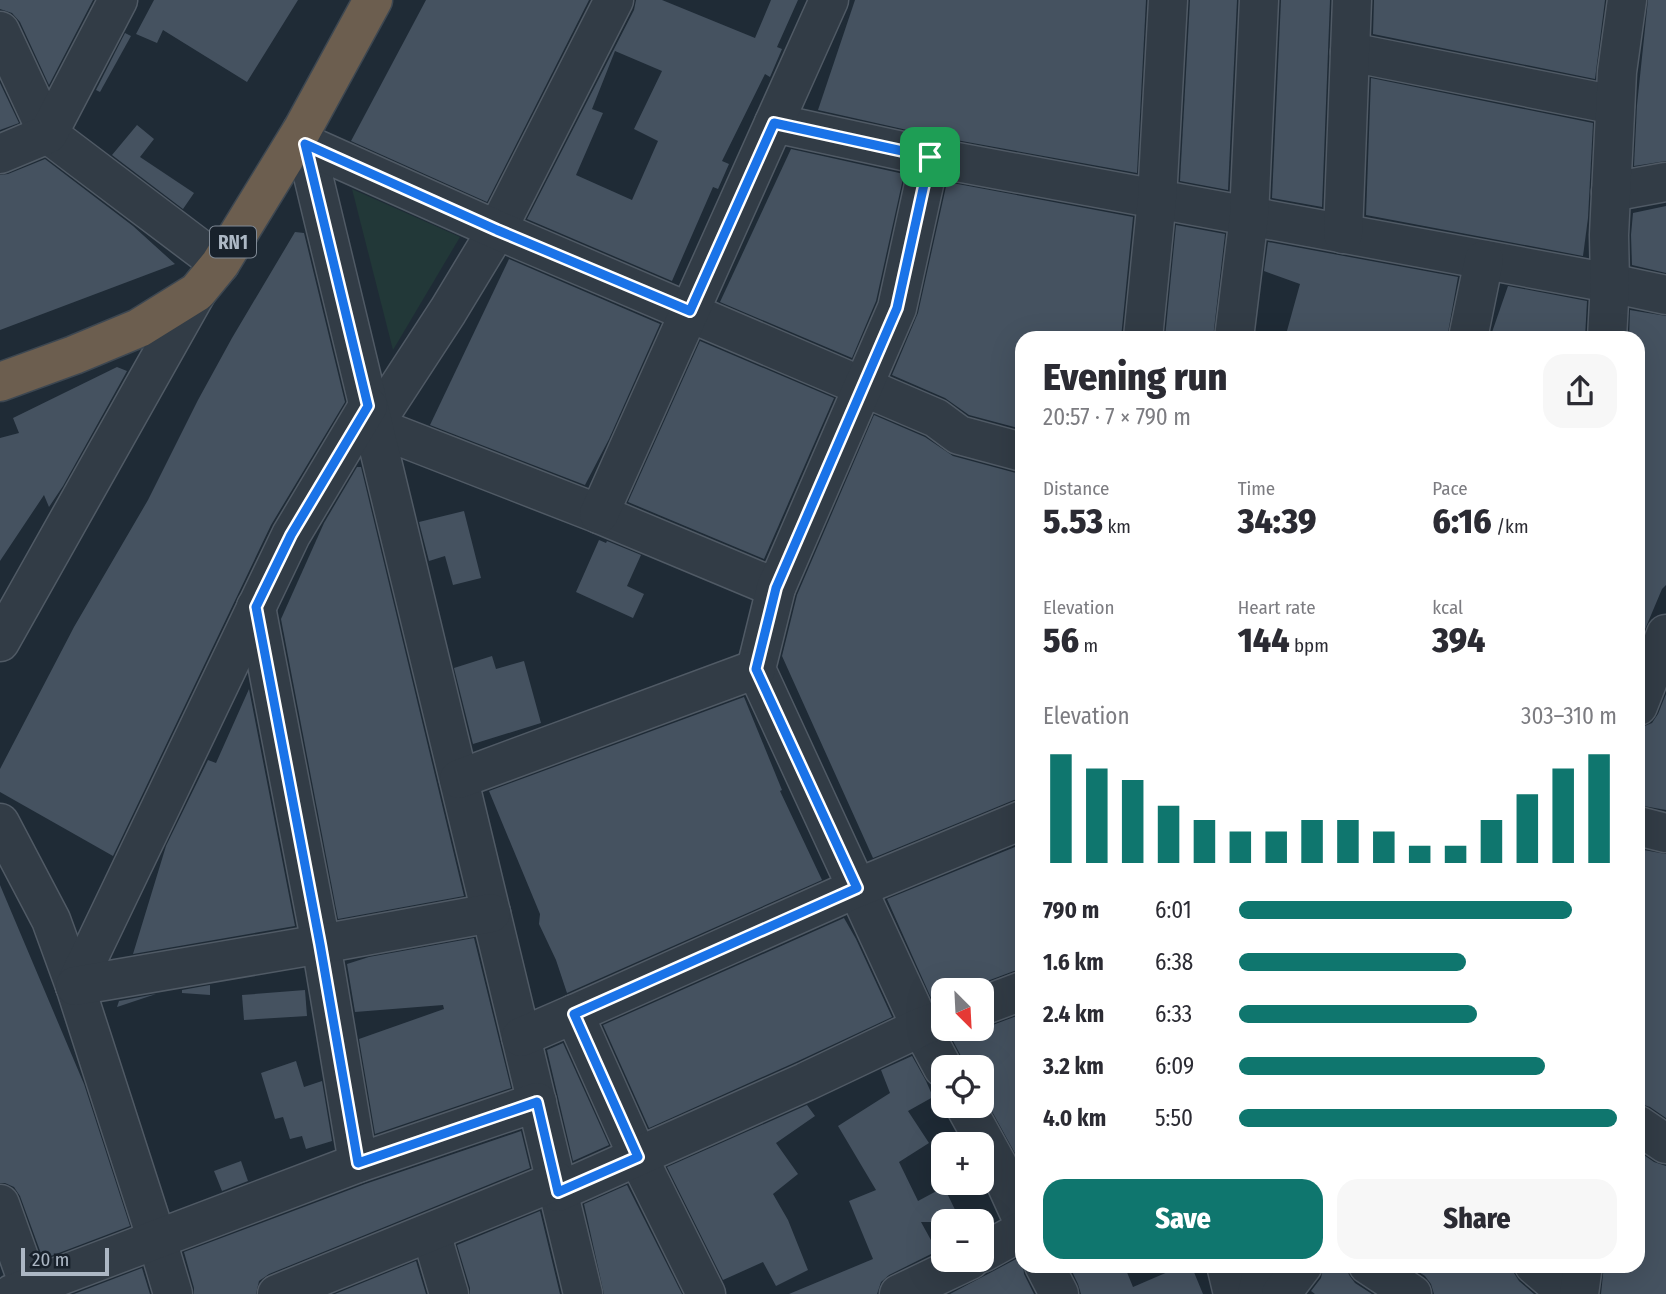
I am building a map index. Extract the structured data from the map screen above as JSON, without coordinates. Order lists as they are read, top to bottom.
{
  "streets": {
    "highway": ["RN1"]
  },
  "scale_bar": "20 m",
  "north": "bottom right",
  "page": {
    "heading": ["Evening run", "20:57 · 7 × 790 m"],
    "stats": [
      ["Distance", "5.53 km"],
      ["Time", "34:39"],
      ["Pace", "6:16 /km"],
      ["Elevation", "56 m"],
      ["Heart rate", "144 bpm"],
      ["kcal", "394"]
    ],
    "chart": ["Elevation", "303–310 m"],
    "list": [
      {
        "name": "790 m",
        "note": "6:01"
      },
      {
        "name": "1.6 km",
        "note": "6:38"
      },
      {
        "name": "2.4 km",
        "note": "6:33"
      },
      {
        "name": "3.2 km",
        "note": "6:09"
      },
      {
        "name": "4.0 km",
        "note": "5:50"
      }
    ],
    "map_buttons": ["+", "−"],
    "buttons": ["Save", "Share"],
    "scale": "20 m"
  }
}
